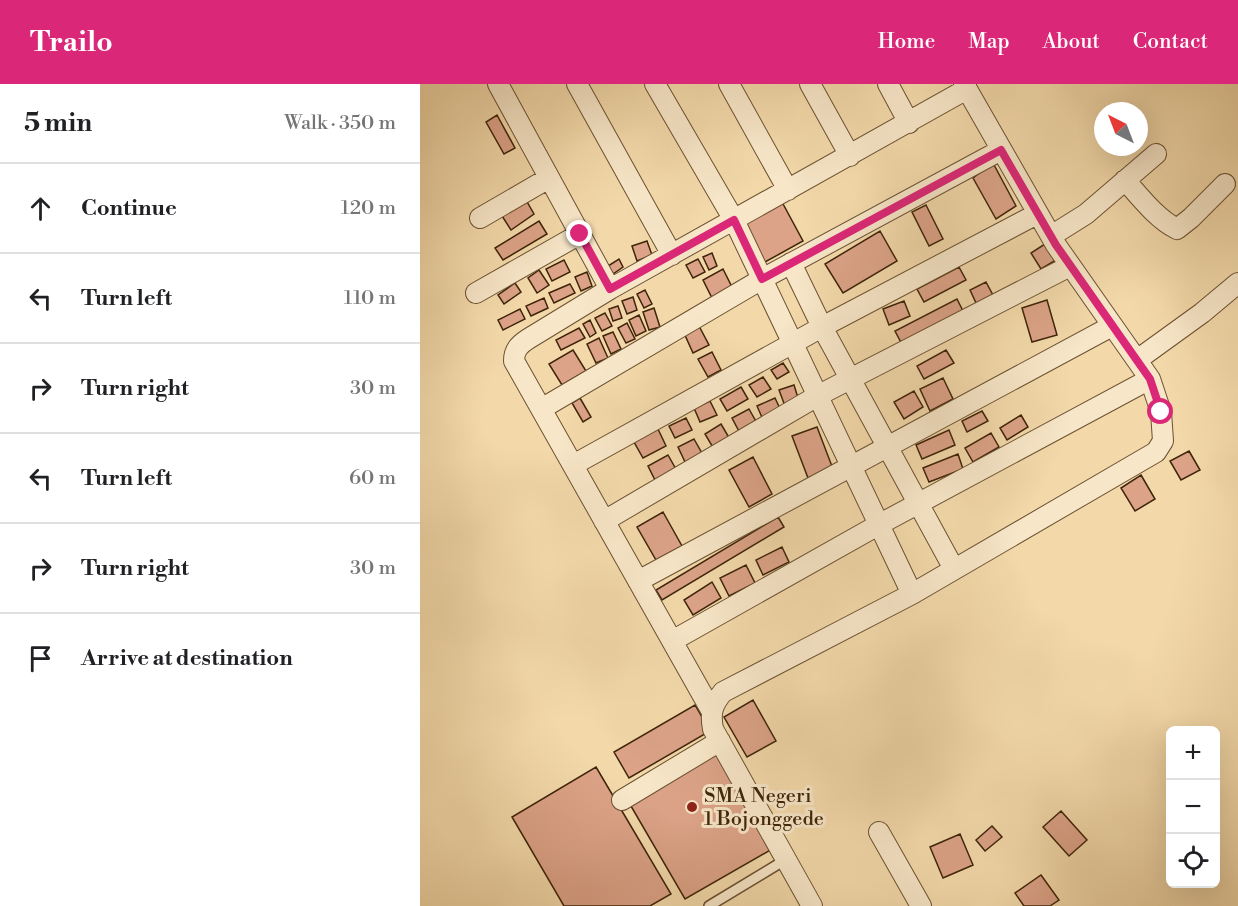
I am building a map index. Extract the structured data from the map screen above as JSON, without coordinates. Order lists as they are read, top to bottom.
{
  "places": ["SMA Negeri 1 Bojonggede"],
  "north": "top left",
  "page": {
    "header": "Trailo",
    "nav": [
      "Home",
      "Map",
      "About",
      "Contact"
    ],
    "heading": ["5 min", "Walk · 350 m"],
    "list": [
      ["Continue", "120 m"],
      ["Turn left", "110 m"],
      ["Turn right", "30 m"],
      ["Turn left", "60 m"],
      ["Turn right", "30 m"],
      "Arrive at destination"
    ],
    "map_buttons": ["+", "−"]
  }
}
